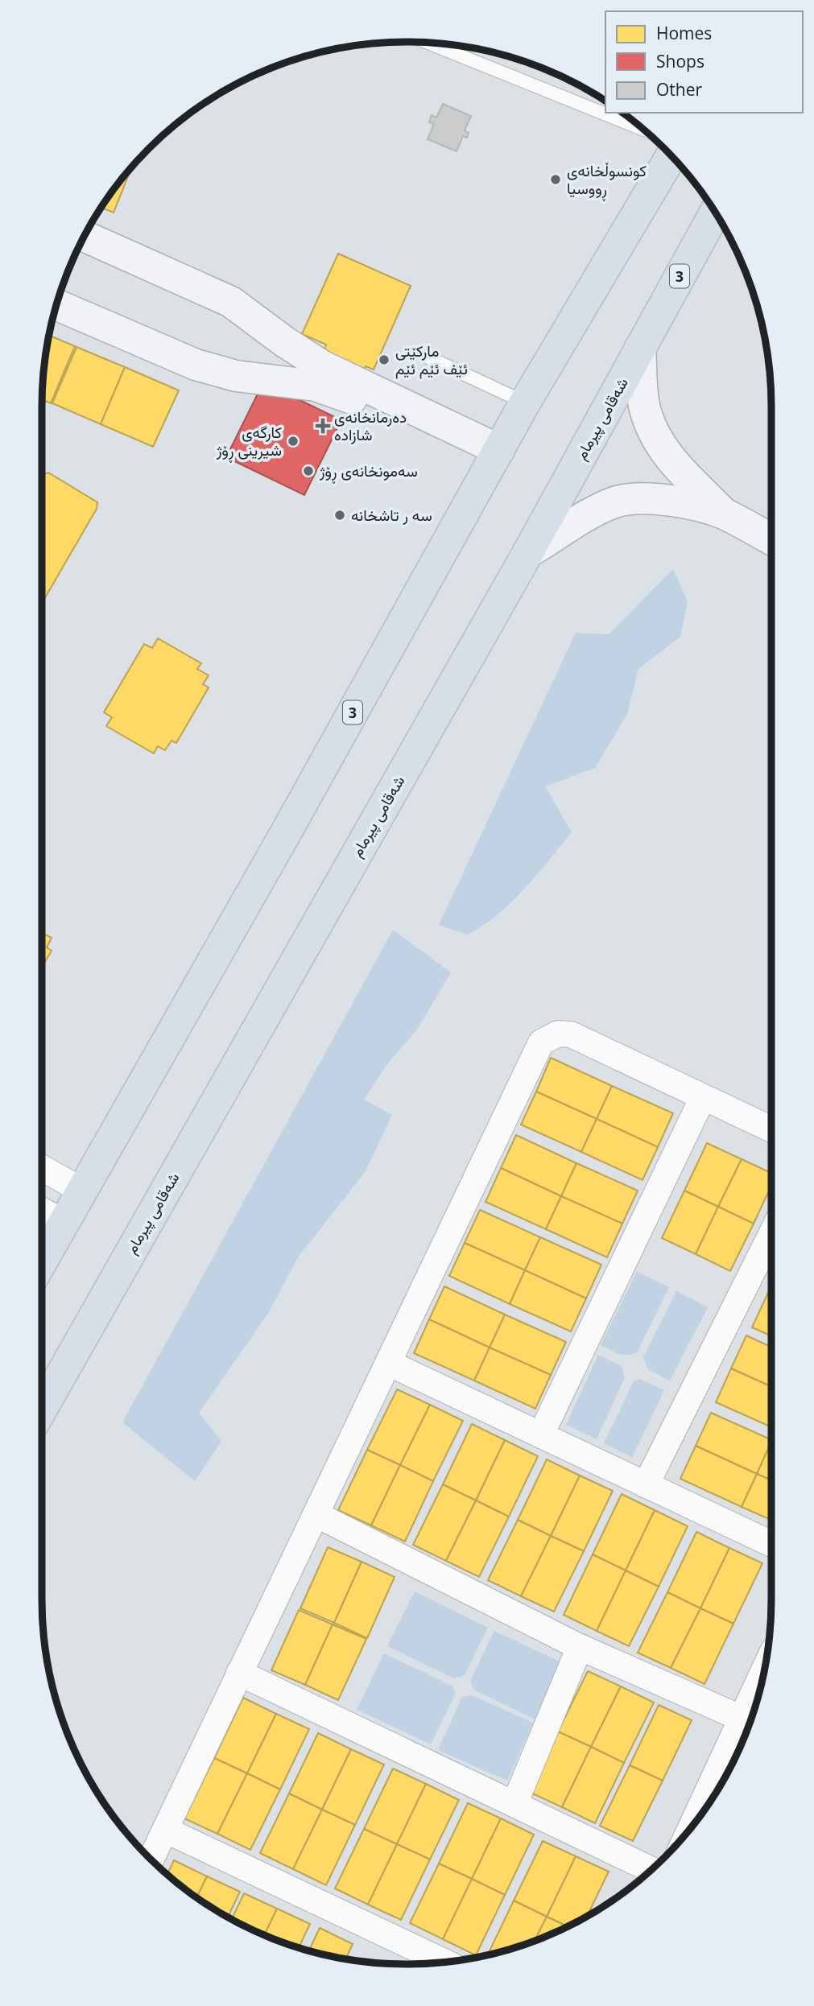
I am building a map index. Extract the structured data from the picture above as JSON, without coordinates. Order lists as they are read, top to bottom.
{
  "streets": {
    "highway": ["3", "شەقامی پیرمام"]
  },
  "places": {
    "other": [
      "کونسوڵخانەی ڕووسیا",
      "مارکێتی ئێف ئێم ئێم",
      "کارگەی شیرینی ڕۆژ",
      "سەمونخانەی ڕۆژ",
      "سه ر تاشخانه"
    ],
    "health": ["دەرمانخانەی شازادە"]
  },
  "legend": ["Homes", "Shops", "Other"]
}
